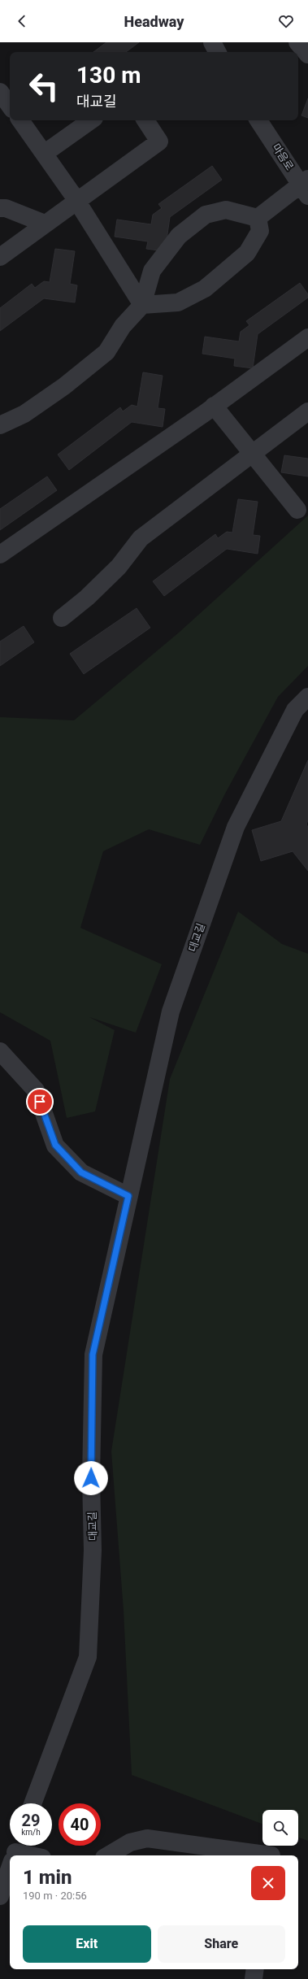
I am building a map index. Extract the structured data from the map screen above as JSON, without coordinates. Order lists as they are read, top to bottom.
{
  "streets": {
    "street": ["마음로", "대교길"]
  },
  "page": {
    "header": "Headway",
    "turn": ["130 m", "대교길"],
    "speed": "29 km/h",
    "limit": "40",
    "heading": ["1 min", "190 m · 20:56"],
    "buttons": ["Exit", "Share"]
  }
}
